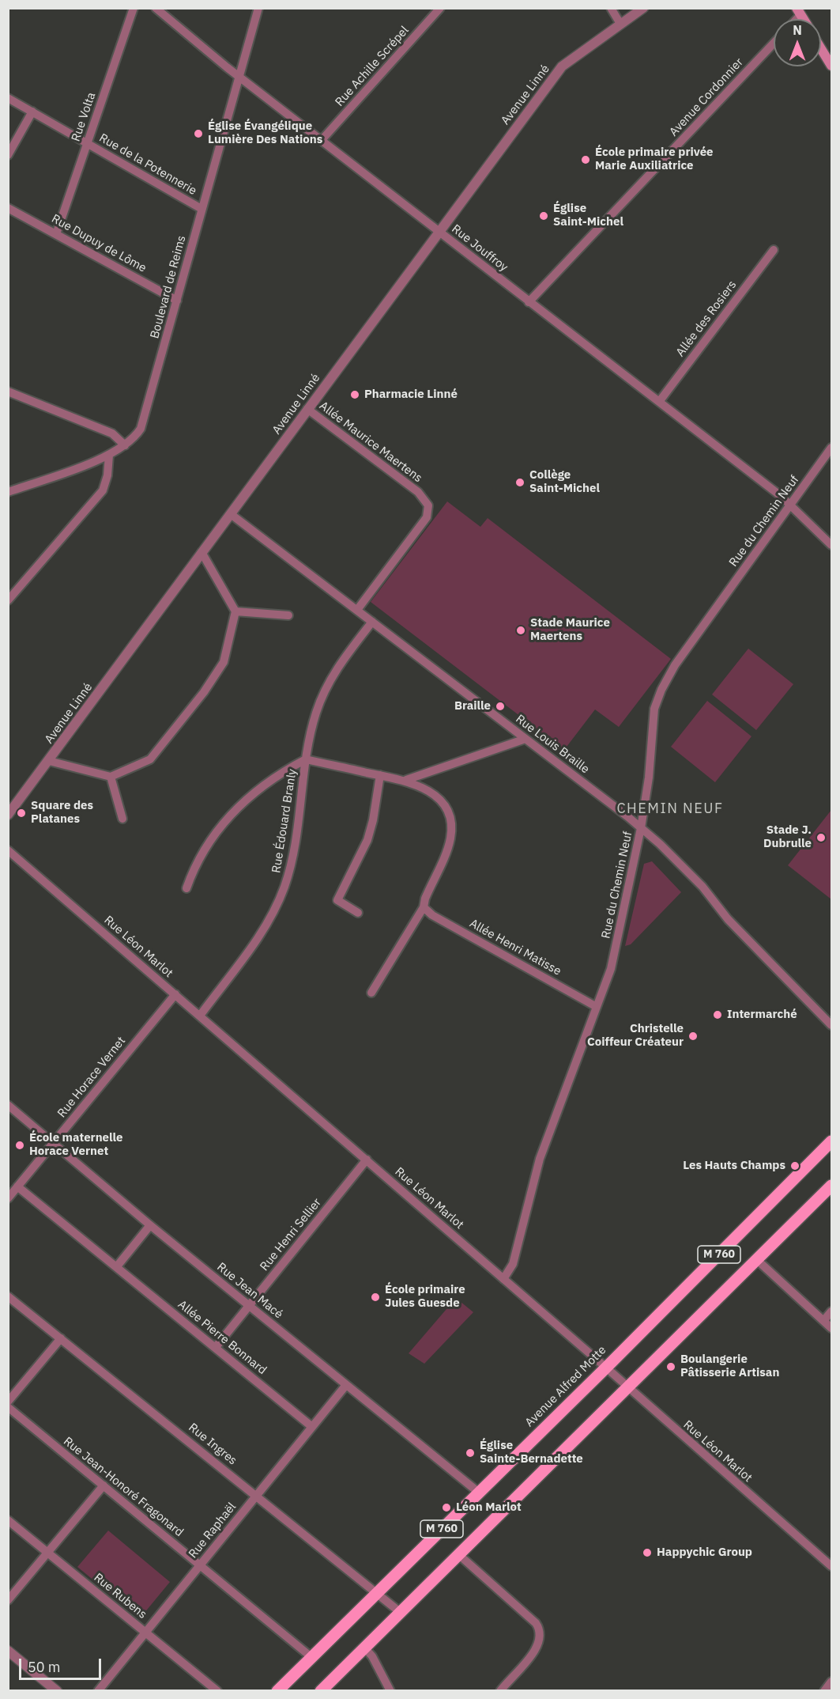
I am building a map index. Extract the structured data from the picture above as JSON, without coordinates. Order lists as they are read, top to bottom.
{
  "streets": {
    "main road": ["M 760", "Avenue Alfred Motte"],
    "street": [
      "Rue Achille Scrépel",
      "Avenue Linné",
      "Avenue Cordonnier",
      "Rue Volta",
      "Rue de la Potennerie",
      "Rue Dupuy de Lôme",
      "Rue Jouffroy",
      "Boulevard de Reims",
      "Allée des Rosiers",
      "Allée Maurice Maertens",
      "Rue du Chemin Neuf",
      "Rue Louis Braille",
      "Rue Édouard Branly",
      "Rue Léon Marlot",
      "Allée Henri Matisse",
      "Rue Horace Vernet",
      "Rue Henri Sellier",
      "Rue Jean Macé",
      "Allée Pierre Bonnard",
      "Rue Ingres",
      "Rue Jean-Honoré Fragonard",
      "Rue Raphaël",
      "Rue Rubens"
    ]
  },
  "crossings": [
    ["Rue Achille Scrépel", "Rue Jouffroy"],
    ["Avenue Linné", "Rue Jouffroy"],
    ["Avenue Linné", "Allée Maurice Maertens"],
    ["Avenue Linné", "Rue Louis Braille"],
    ["Avenue Cordonnier", "Rue Jouffroy"],
    ["Rue Volta", "Rue de la Potennerie"],
    ["Rue Volta", "Rue Dupuy de Lôme"],
    ["Rue de la Potennerie", "Boulevard de Reims"],
    ["Rue Dupuy de Lôme", "Boulevard de Reims"],
    ["Rue Jouffroy", "Boulevard de Reims"],
    ["Rue Jouffroy", "Allée des Rosiers"],
    ["Rue Jouffroy", "Rue du Chemin Neuf"],
    ["Allée Maurice Maertens", "Rue Louis Braille"],
    ["Rue du Chemin Neuf", "Rue Louis Braille"],
    ["Rue du Chemin Neuf", "Rue Léon Marlot"],
    ["Rue du Chemin Neuf", "Allée Henri Matisse"],
    ["Rue Louis Braille", "Rue Édouard Branly"],
    ["Rue Édouard Branly", "Rue Léon Marlot"],
    ["Rue Léon Marlot", "Rue Horace Vernet"],
    ["Rue Léon Marlot", "Rue Henri Sellier"],
    ["Rue Léon Marlot", "M 760"],
    ["Rue Léon Marlot", "Avenue Alfred Motte"],
    ["Rue Horace Vernet", "Rue Jean Macé"],
    ["Rue Horace Vernet", "Allée Pierre Bonnard"],
    ["Rue Henri Sellier", "Rue Jean Macé"],
    ["Rue Henri Sellier", "Allée Pierre Bonnard"],
    ["M 760", "Rue Ingres"],
    ["Rue Jean Macé", "Avenue Alfred Motte"],
    ["Rue Jean Macé", "Rue Raphaël"],
    ["Allée Pierre Bonnard", "Rue Raphaël"],
    ["Avenue Alfred Motte", "Rue Ingres"],
    ["Avenue Alfred Motte", "Rue Jean-Honoré Fragonard"],
    ["Rue Ingres", "Rue Raphaël"],
    ["Rue Jean-Honoré Fragonard", "Rue Raphaël"],
    ["Rue Raphaël", "Rue Rubens"]
  ],
  "districts": ["CHEMIN NEUF"],
  "places": [
    "Église Évangélique Lumière Des Nations",
    "École primaire privée Marie Auxiliatrice",
    "Église Saint-Michel",
    "Pharmacie Linné",
    "Collège Saint-Michel",
    "Stade Maurice Maertens",
    "Braille",
    "Square des Platanes",
    "Stade J. Dubrulle",
    "Intermarché",
    "Christelle Coiffeur Créateur",
    "École maternelle Horace Vernet",
    "Les Hauts Champs",
    "École primaire Jules Guesde",
    "Boulangerie Pâtisserie Artisan",
    "Église Sainte-Bernadette",
    "Léon Marlot",
    "Happychic Group"
  ],
  "scale_bar": "50 m",
  "north": "top"
}
